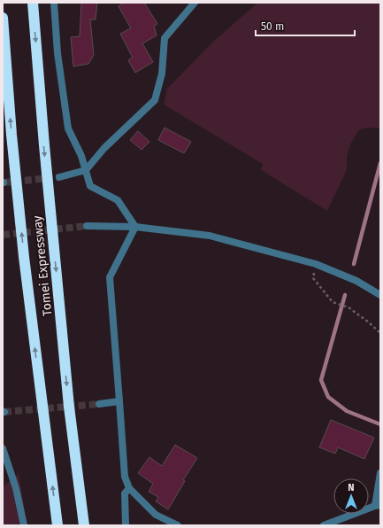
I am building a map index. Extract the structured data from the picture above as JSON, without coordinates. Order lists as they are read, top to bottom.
{
  "streets": {
    "highway": ["Tomei Expressway"]
  },
  "scale_bar": "50 m",
  "north": "top"
}
